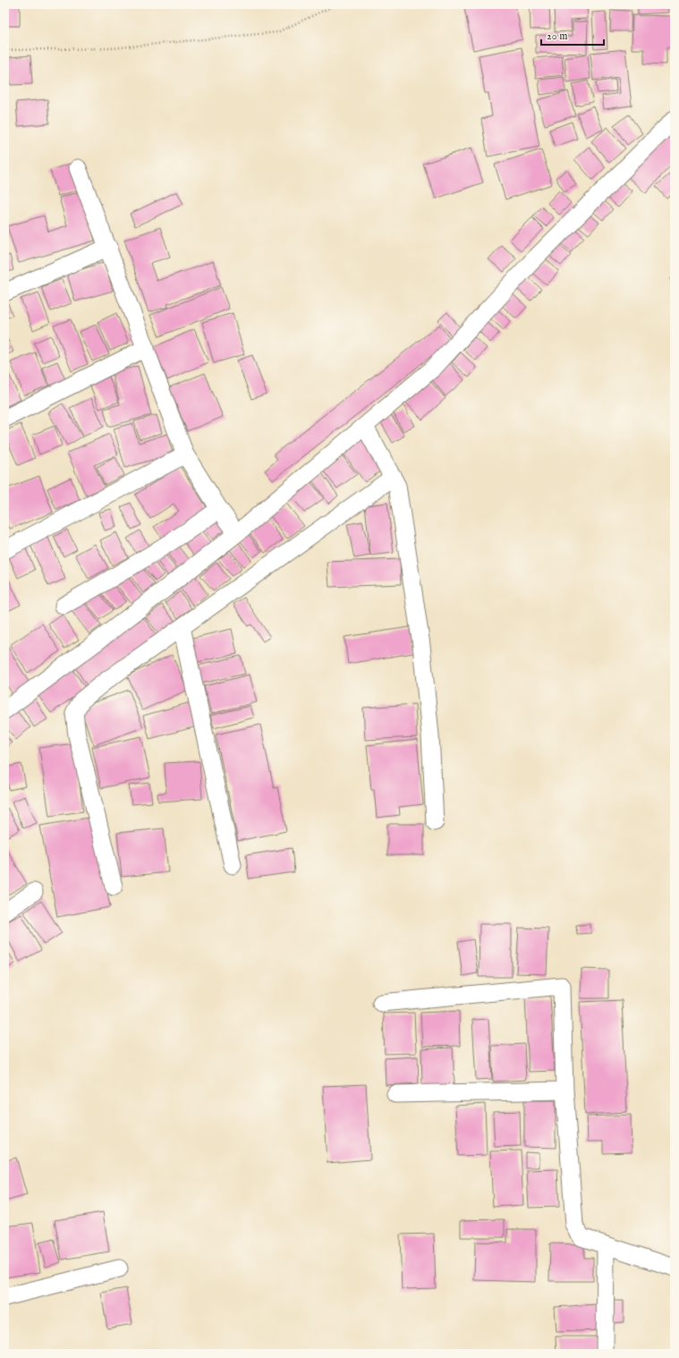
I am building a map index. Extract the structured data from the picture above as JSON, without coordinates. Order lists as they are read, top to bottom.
{
  "scale_bar": "20 m"
}
